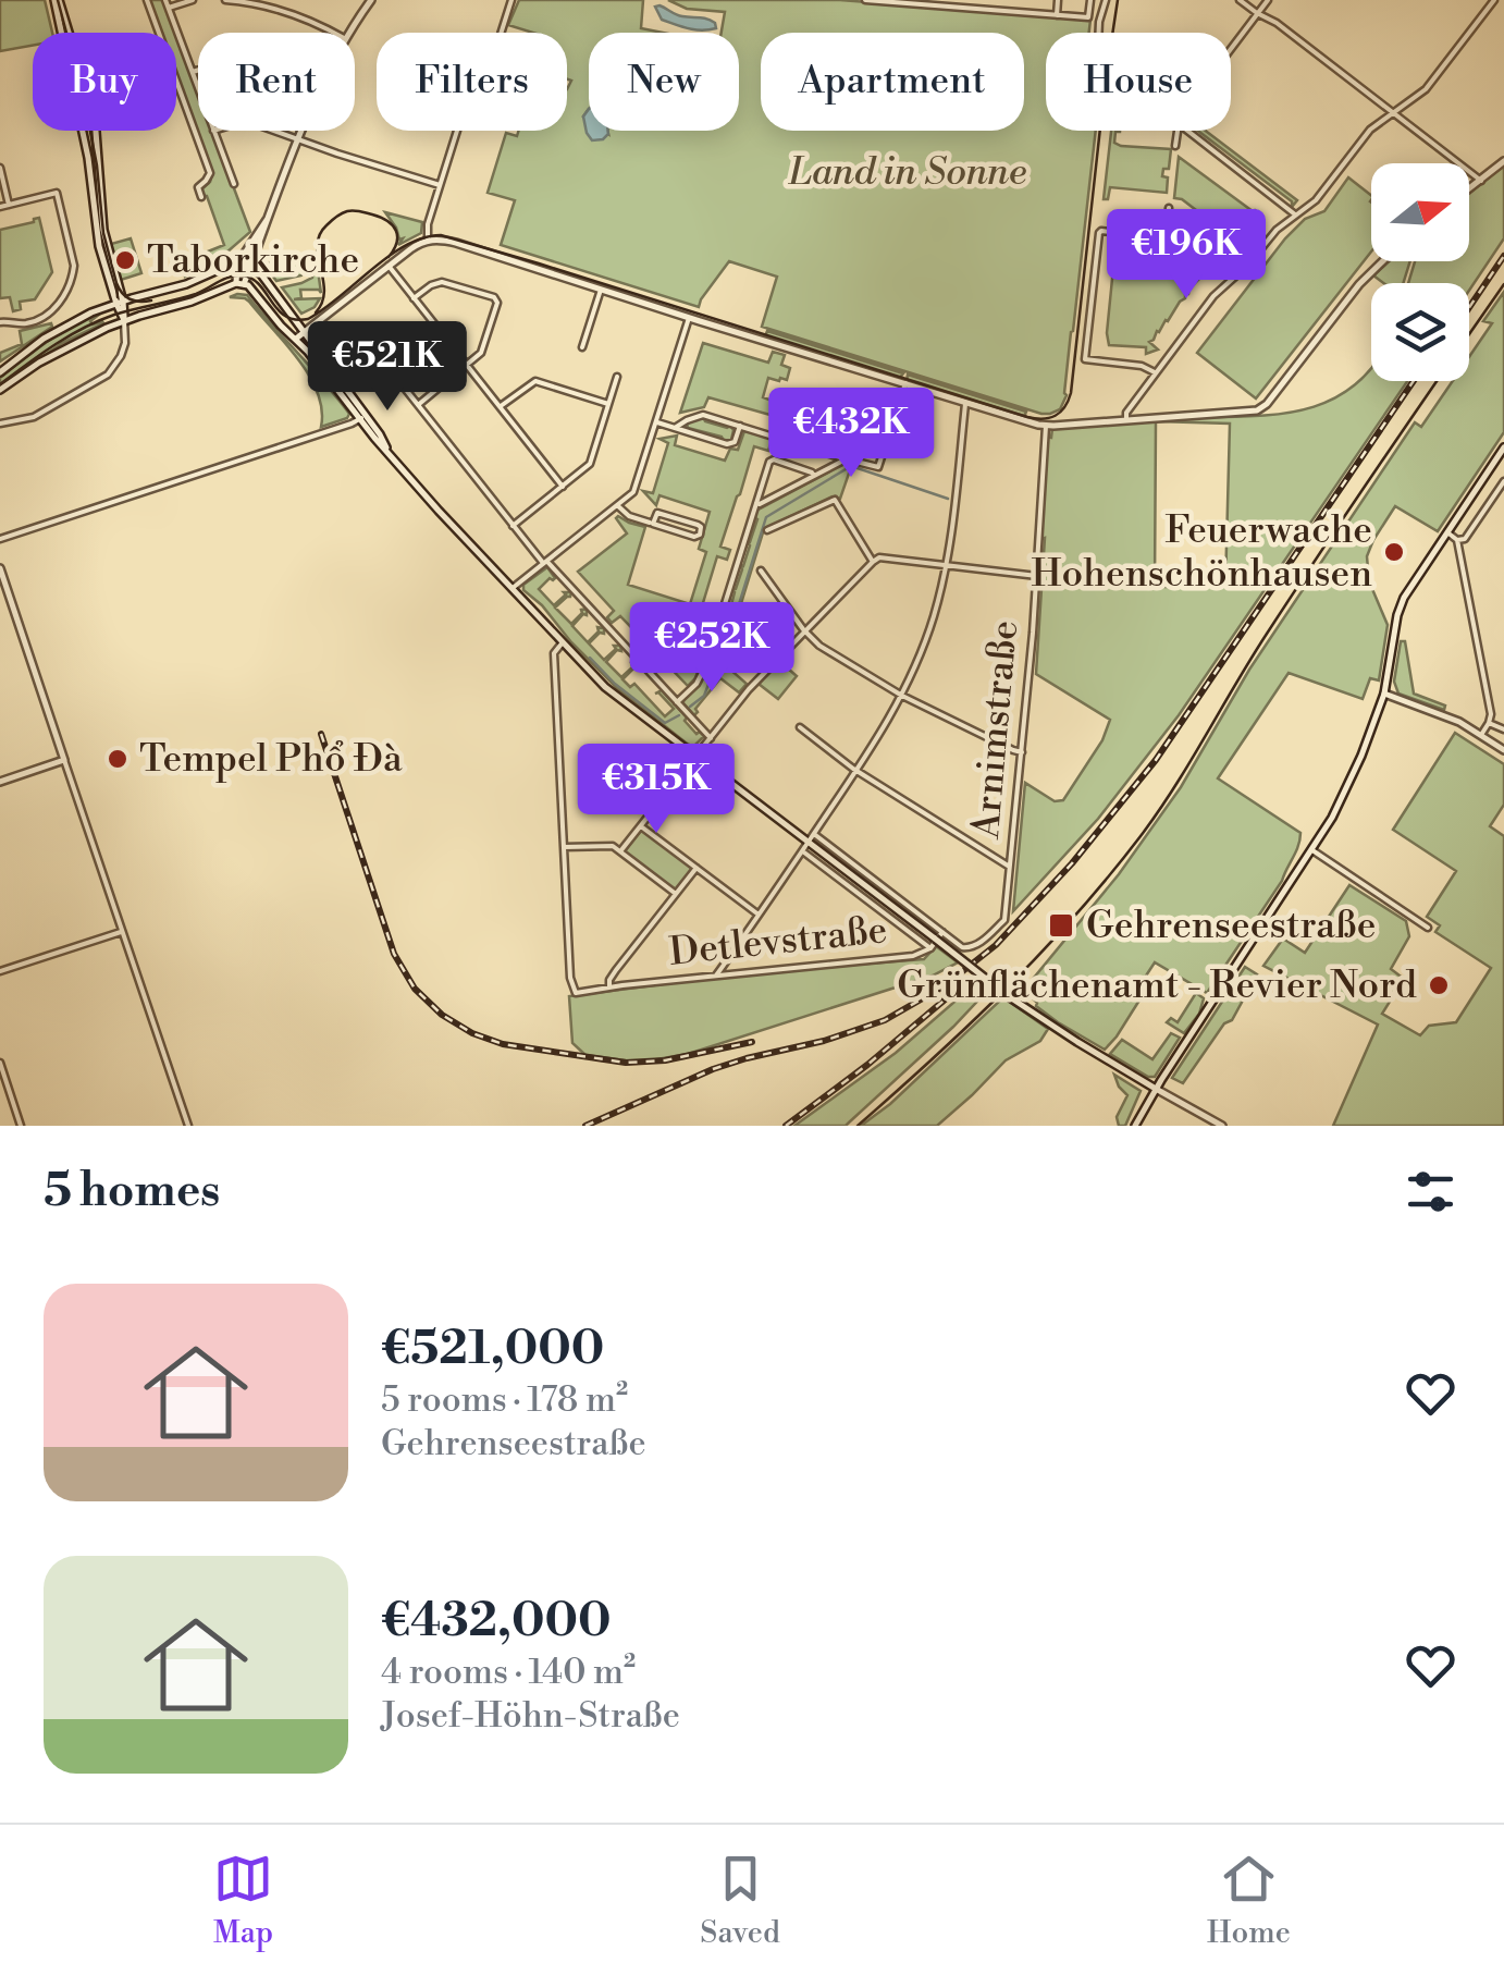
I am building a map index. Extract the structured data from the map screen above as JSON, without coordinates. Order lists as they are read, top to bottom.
{
  "streets": {
    "street": ["Arnimstraße", "Detlevstraße"]
  },
  "crossings": [
    ["Arnimstraße", "Detlevstraße"]
  ],
  "parks": ["Land in Sonne"],
  "places": {
    "other": [
      "Taborkirche",
      "Feuerwache Hohenschönhausen",
      "Tempel Phổ Đà",
      "Grünflächenamt - Revier Nord"
    ],
    "transit": ["Gehrenseestraße"]
  },
  "north": "right",
  "page": {
    "chip": [
      "Buy",
      "Rent",
      "Filters",
      "New",
      "Apartment",
      "House"
    ],
    "price": [
      "€196K",
      "€521K",
      "€432K",
      "€252K",
      "€315K"
    ],
    "heading": "5 homes",
    "list": [
      {
        "name": "€521,000",
        "note": "5 rooms · 178 m² · Gehrenseestraße"
      },
      {
        "name": "€432,000",
        "note": "4 rooms · 140 m² · Josef-Höhn-Straße"
      }
    ],
    "tabs": ["Map", "Saved", "Home"]
  }
}
